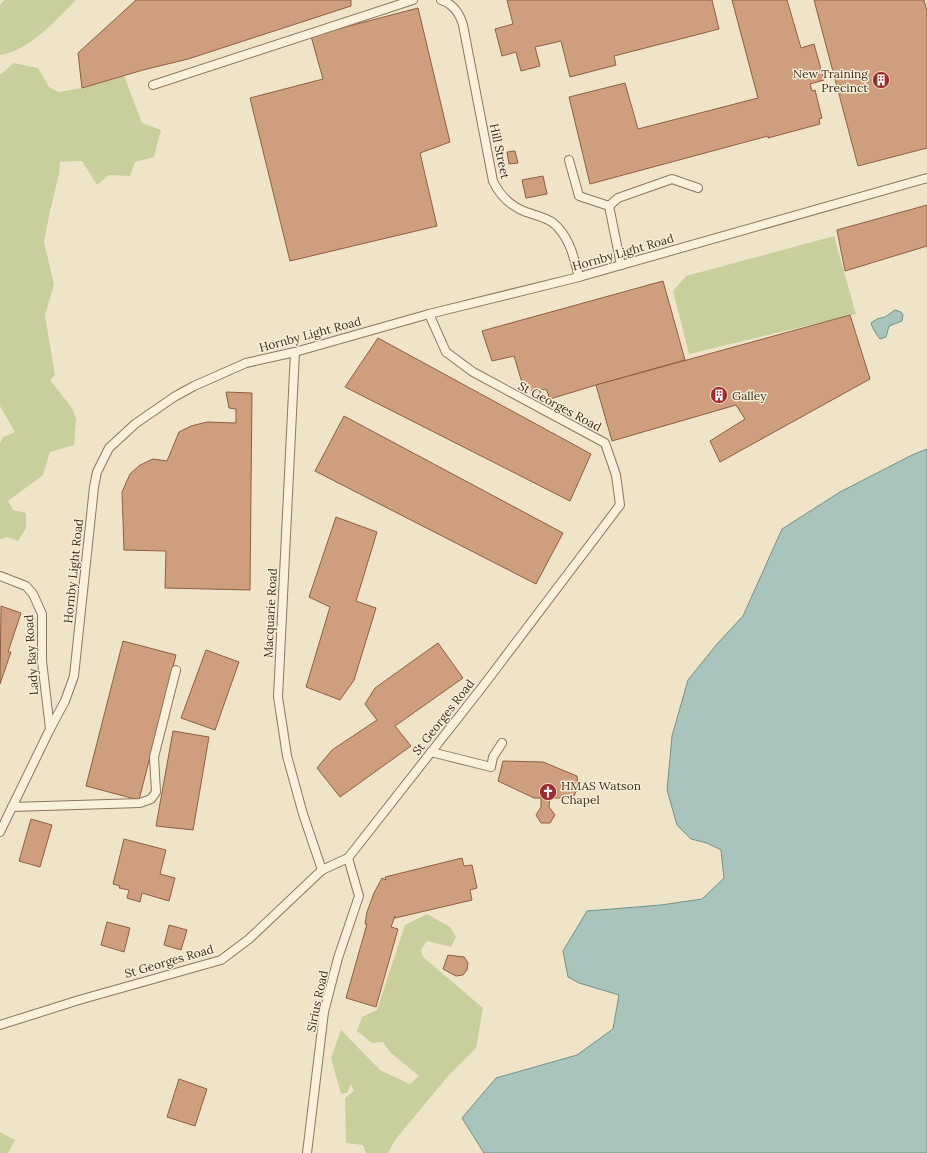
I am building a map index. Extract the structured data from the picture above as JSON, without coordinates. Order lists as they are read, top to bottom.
{
  "streets": {
    "lane": [
      "Hill Street",
      "Hornby Light Road",
      "St Georges Road",
      "Macquarie Road",
      "Lady Bay Road",
      "Sirius Road"
    ]
  },
  "crossings": [
    ["Hill Street", "Hornby Light Road"],
    ["Hornby Light Road", "St Georges Road"],
    ["Hornby Light Road", "Macquarie Road"],
    ["Hornby Light Road", "Lady Bay Road"],
    ["St Georges Road", "Macquarie Road"],
    ["St Georges Road", "Sirius Road"]
  ],
  "places": {
    "building": ["New Training Precinct", "Galley"],
    "church": ["HMAS Watson Chapel"]
  }
}
